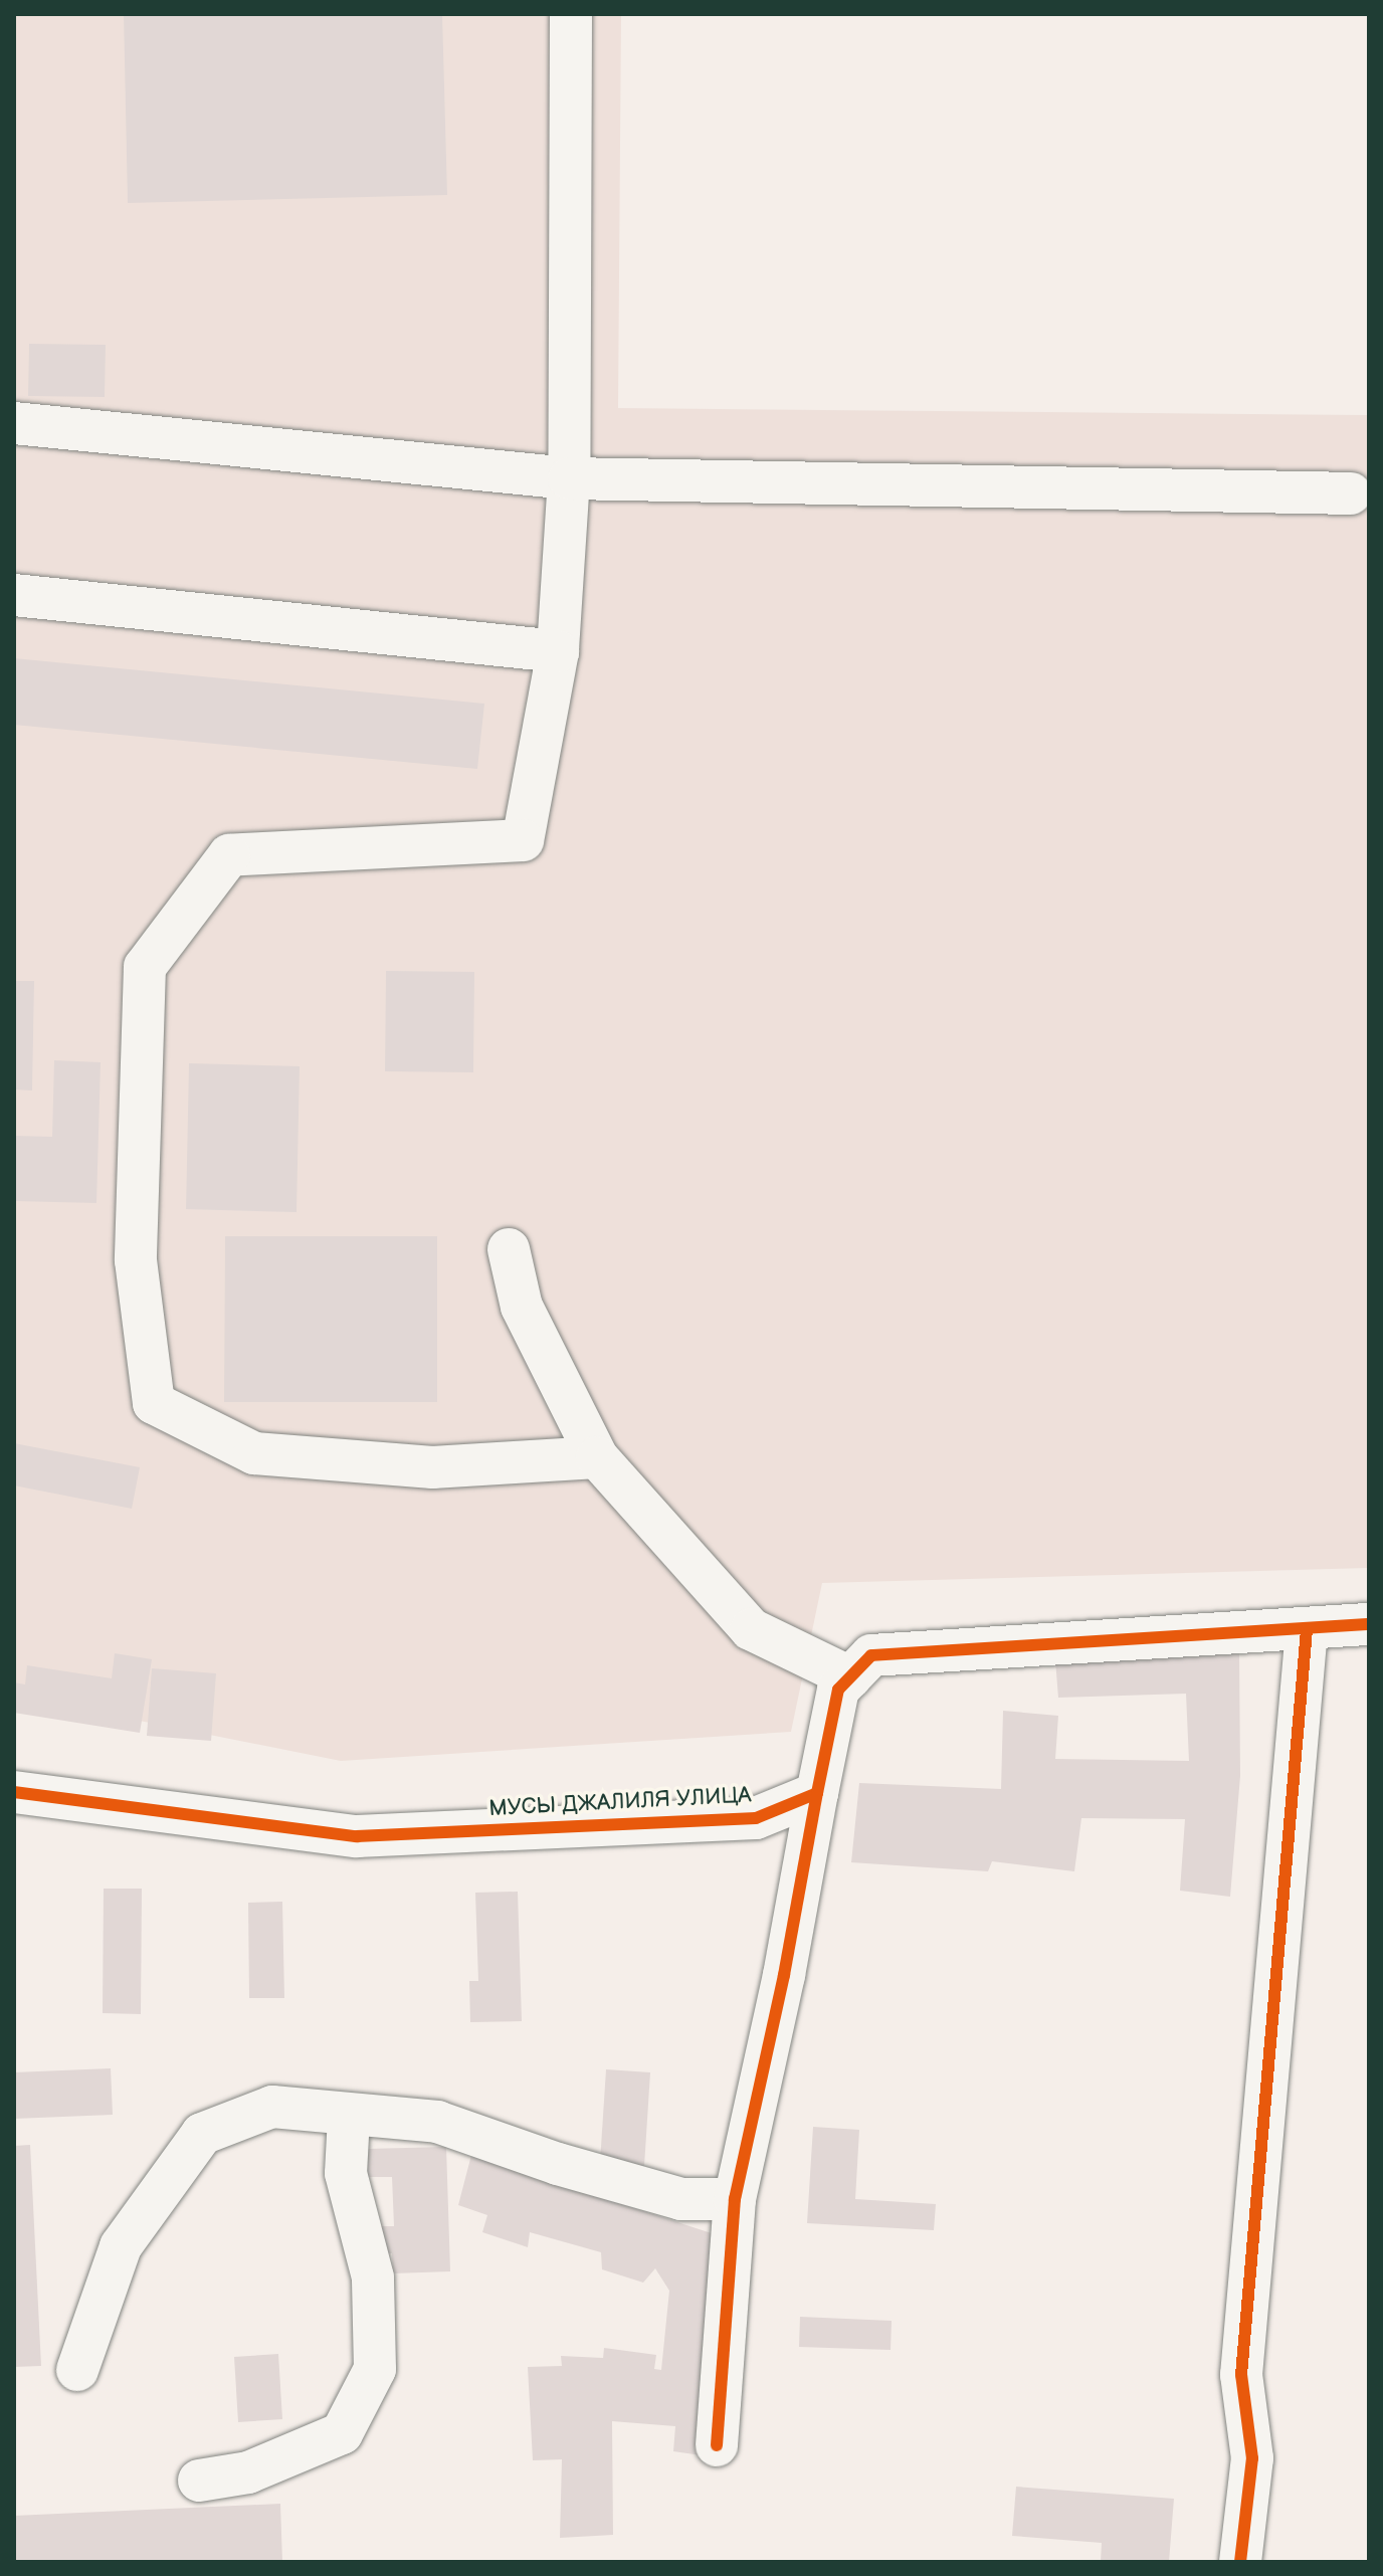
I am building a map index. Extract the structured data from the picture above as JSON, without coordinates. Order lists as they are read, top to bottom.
{
  "streets": {
    "street": ["МУСЫ ДЖАЛИЛЯ УЛИЦА"]
  }
}
